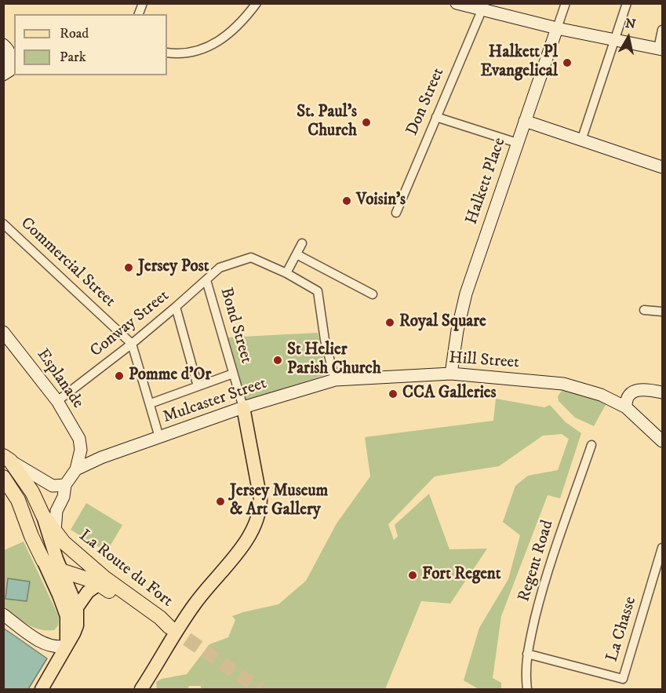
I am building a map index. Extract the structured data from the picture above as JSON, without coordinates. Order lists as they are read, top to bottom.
{
  "streets": {
    "highway": ["La Route du Fort"],
    "main road": [
      "Halkett Place",
      "Hill Street",
      "Esplanade",
      "Mulcaster Street"
    ],
    "street": [
      "Don Street",
      "Commercial Street",
      "Conway Street",
      "Bond Street",
      "Regent Road",
      "La Chasse"
    ]
  },
  "crossings": [
    ["Halkett Place", "Hill Street"],
    ["Commercial Street", "Conway Street"],
    ["Conway Street", "Bond Street"],
    ["Conway Street", "Esplanade"],
    ["Bond Street", "Mulcaster Street"],
    ["Hill Street", "Mulcaster Street"],
    ["Regent Road", "La Chasse"]
  ],
  "places": [
    "Halkett Pl Evangelical",
    "St. Paul's Church",
    "Voisin's",
    "Jersey Post",
    "Royal Square",
    "St Helier Parish Church",
    "Pomme d'Or",
    "CCA Galleries",
    "Jersey Museum & Art Gallery",
    "Fort Regent"
  ],
  "legend": ["Road", "Park"],
  "north": "top"
}
